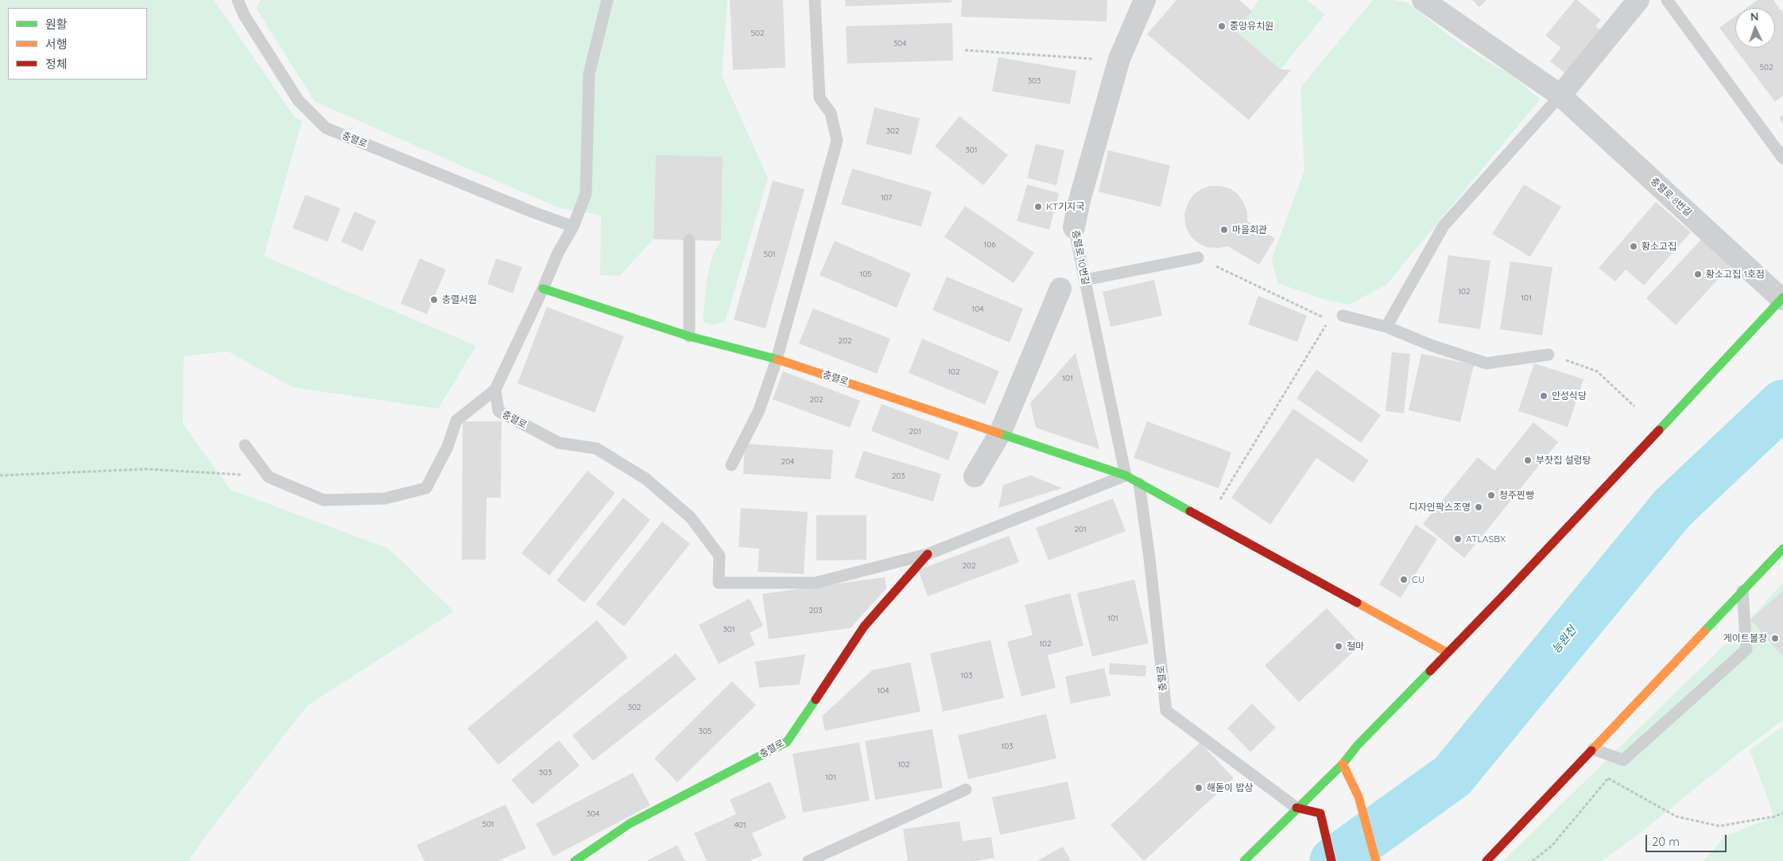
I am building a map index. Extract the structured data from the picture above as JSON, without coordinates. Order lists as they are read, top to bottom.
{
  "streets": {
    "street": ["충렬로", "충렬로 8번길", "충렬로 10번길"]
  },
  "crossings": [
    ["충렬로", "충렬로 10번길"]
  ],
  "water": ["능원천"],
  "places": [
    "중앙유치원",
    "KT기지국",
    "마을회관",
    "황소고집",
    "황소고집 1호점",
    "충렬서원",
    "안성식당",
    "부잣집 설렁탕",
    "청주찐빵",
    "디자인팍스조명",
    "ATLASBX",
    "CU",
    "게이트볼장",
    "철마",
    "해돋이 밥상"
  ],
  "house_numbers": [
    "502",
    "304",
    "502",
    "303",
    "302",
    "301",
    "107",
    "106",
    "501",
    "105",
    "102",
    "101",
    "104",
    "202",
    "102",
    "101",
    "202",
    "201",
    "204",
    "203",
    "201",
    "202",
    "203",
    "101",
    "301",
    "102",
    "103",
    "104",
    "302",
    "305",
    "103",
    "102",
    "303",
    "101",
    "304",
    "501",
    "401"
  ],
  "legend": ["원활", "서행", "정체"],
  "scale_bar": "20 m",
  "north": "top"
}
